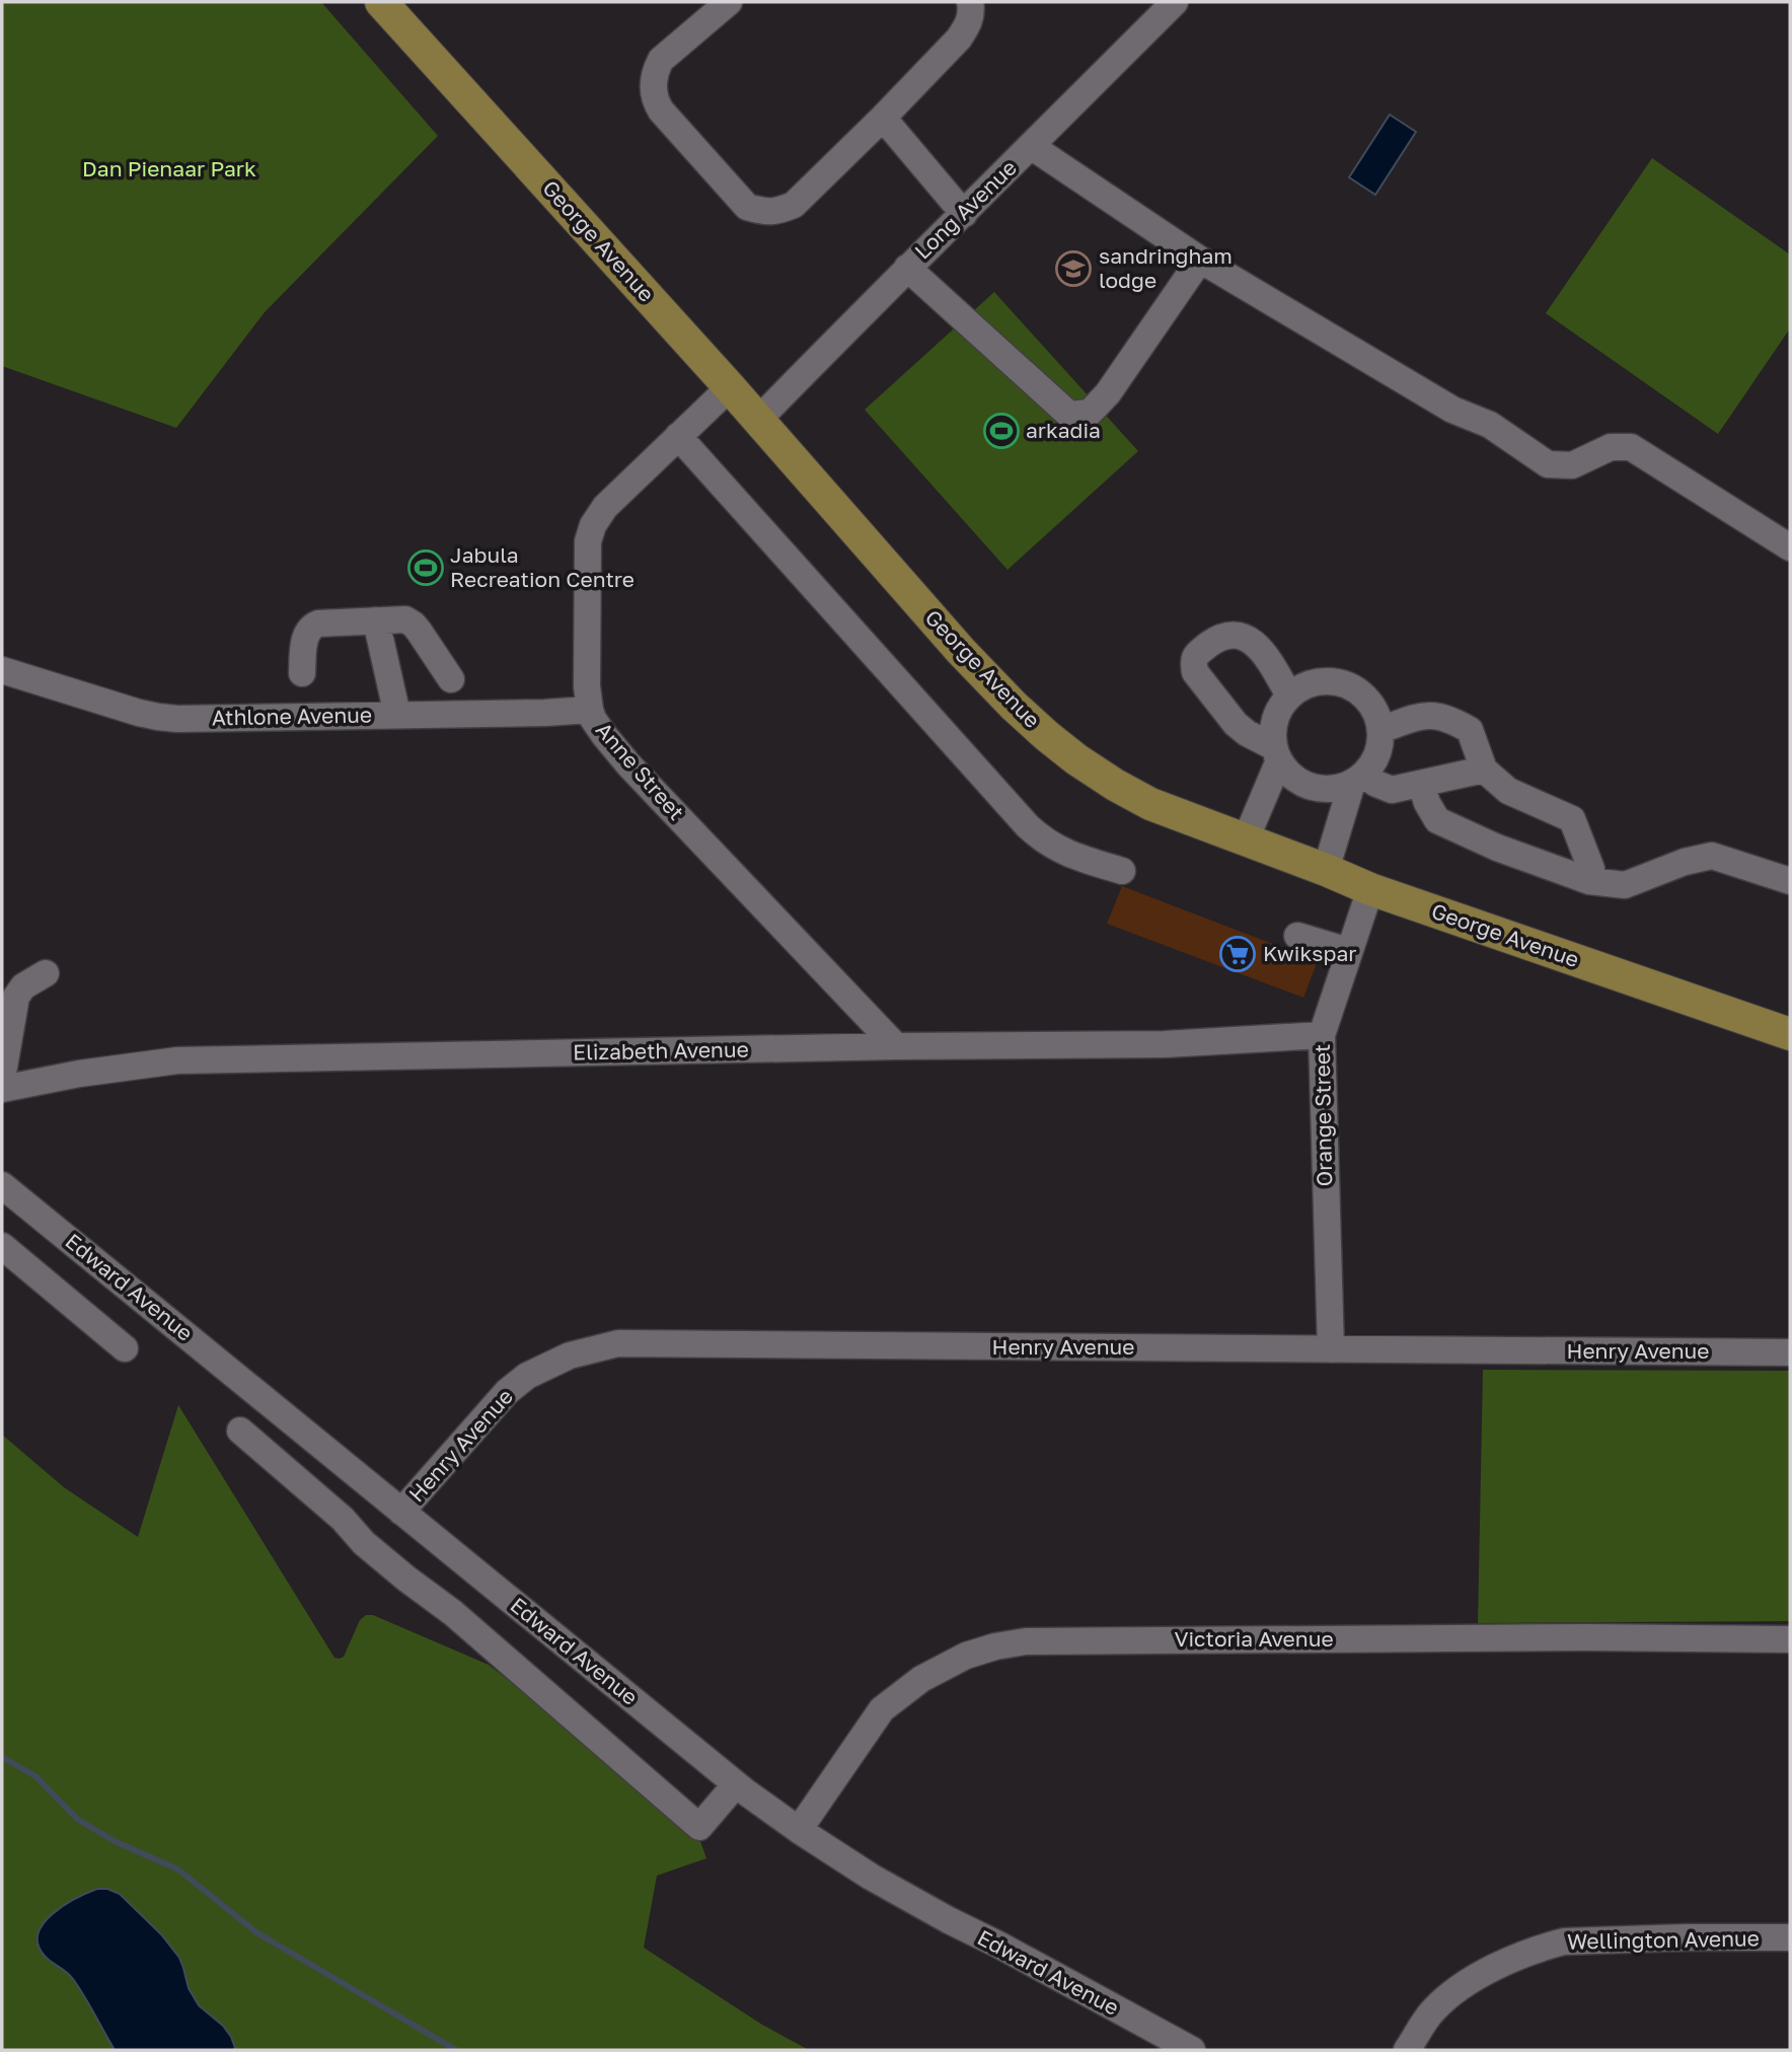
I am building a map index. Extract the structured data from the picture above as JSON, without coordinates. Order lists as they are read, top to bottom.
{
  "streets": {
    "main road": ["George Avenue"],
    "street": [
      "Long Avenue",
      "Athlone Avenue",
      "Anne Street",
      "Elizabeth Avenue",
      "Orange Street",
      "Edward Avenue",
      "Henry Avenue",
      "Victoria Avenue",
      "Wellington Avenue"
    ]
  },
  "crossings": [
    ["Long Avenue", "George Avenue"],
    ["George Avenue", "Anne Street"],
    ["George Avenue", "Orange Street"],
    ["Athlone Avenue", "Anne Street"],
    ["Anne Street", "Elizabeth Avenue"],
    ["Elizabeth Avenue", "Orange Street"],
    ["Orange Street", "Henry Avenue"],
    ["Edward Avenue", "Henry Avenue"],
    ["Edward Avenue", "Victoria Avenue"]
  ],
  "parks": ["Dan Pienaar Park"],
  "places": {
    "school or university": ["sandringham lodge"],
    "sports": ["arkadia", "Jabula Recreation Centre"],
    "supermarket": ["Kwikspar"]
  }
}
